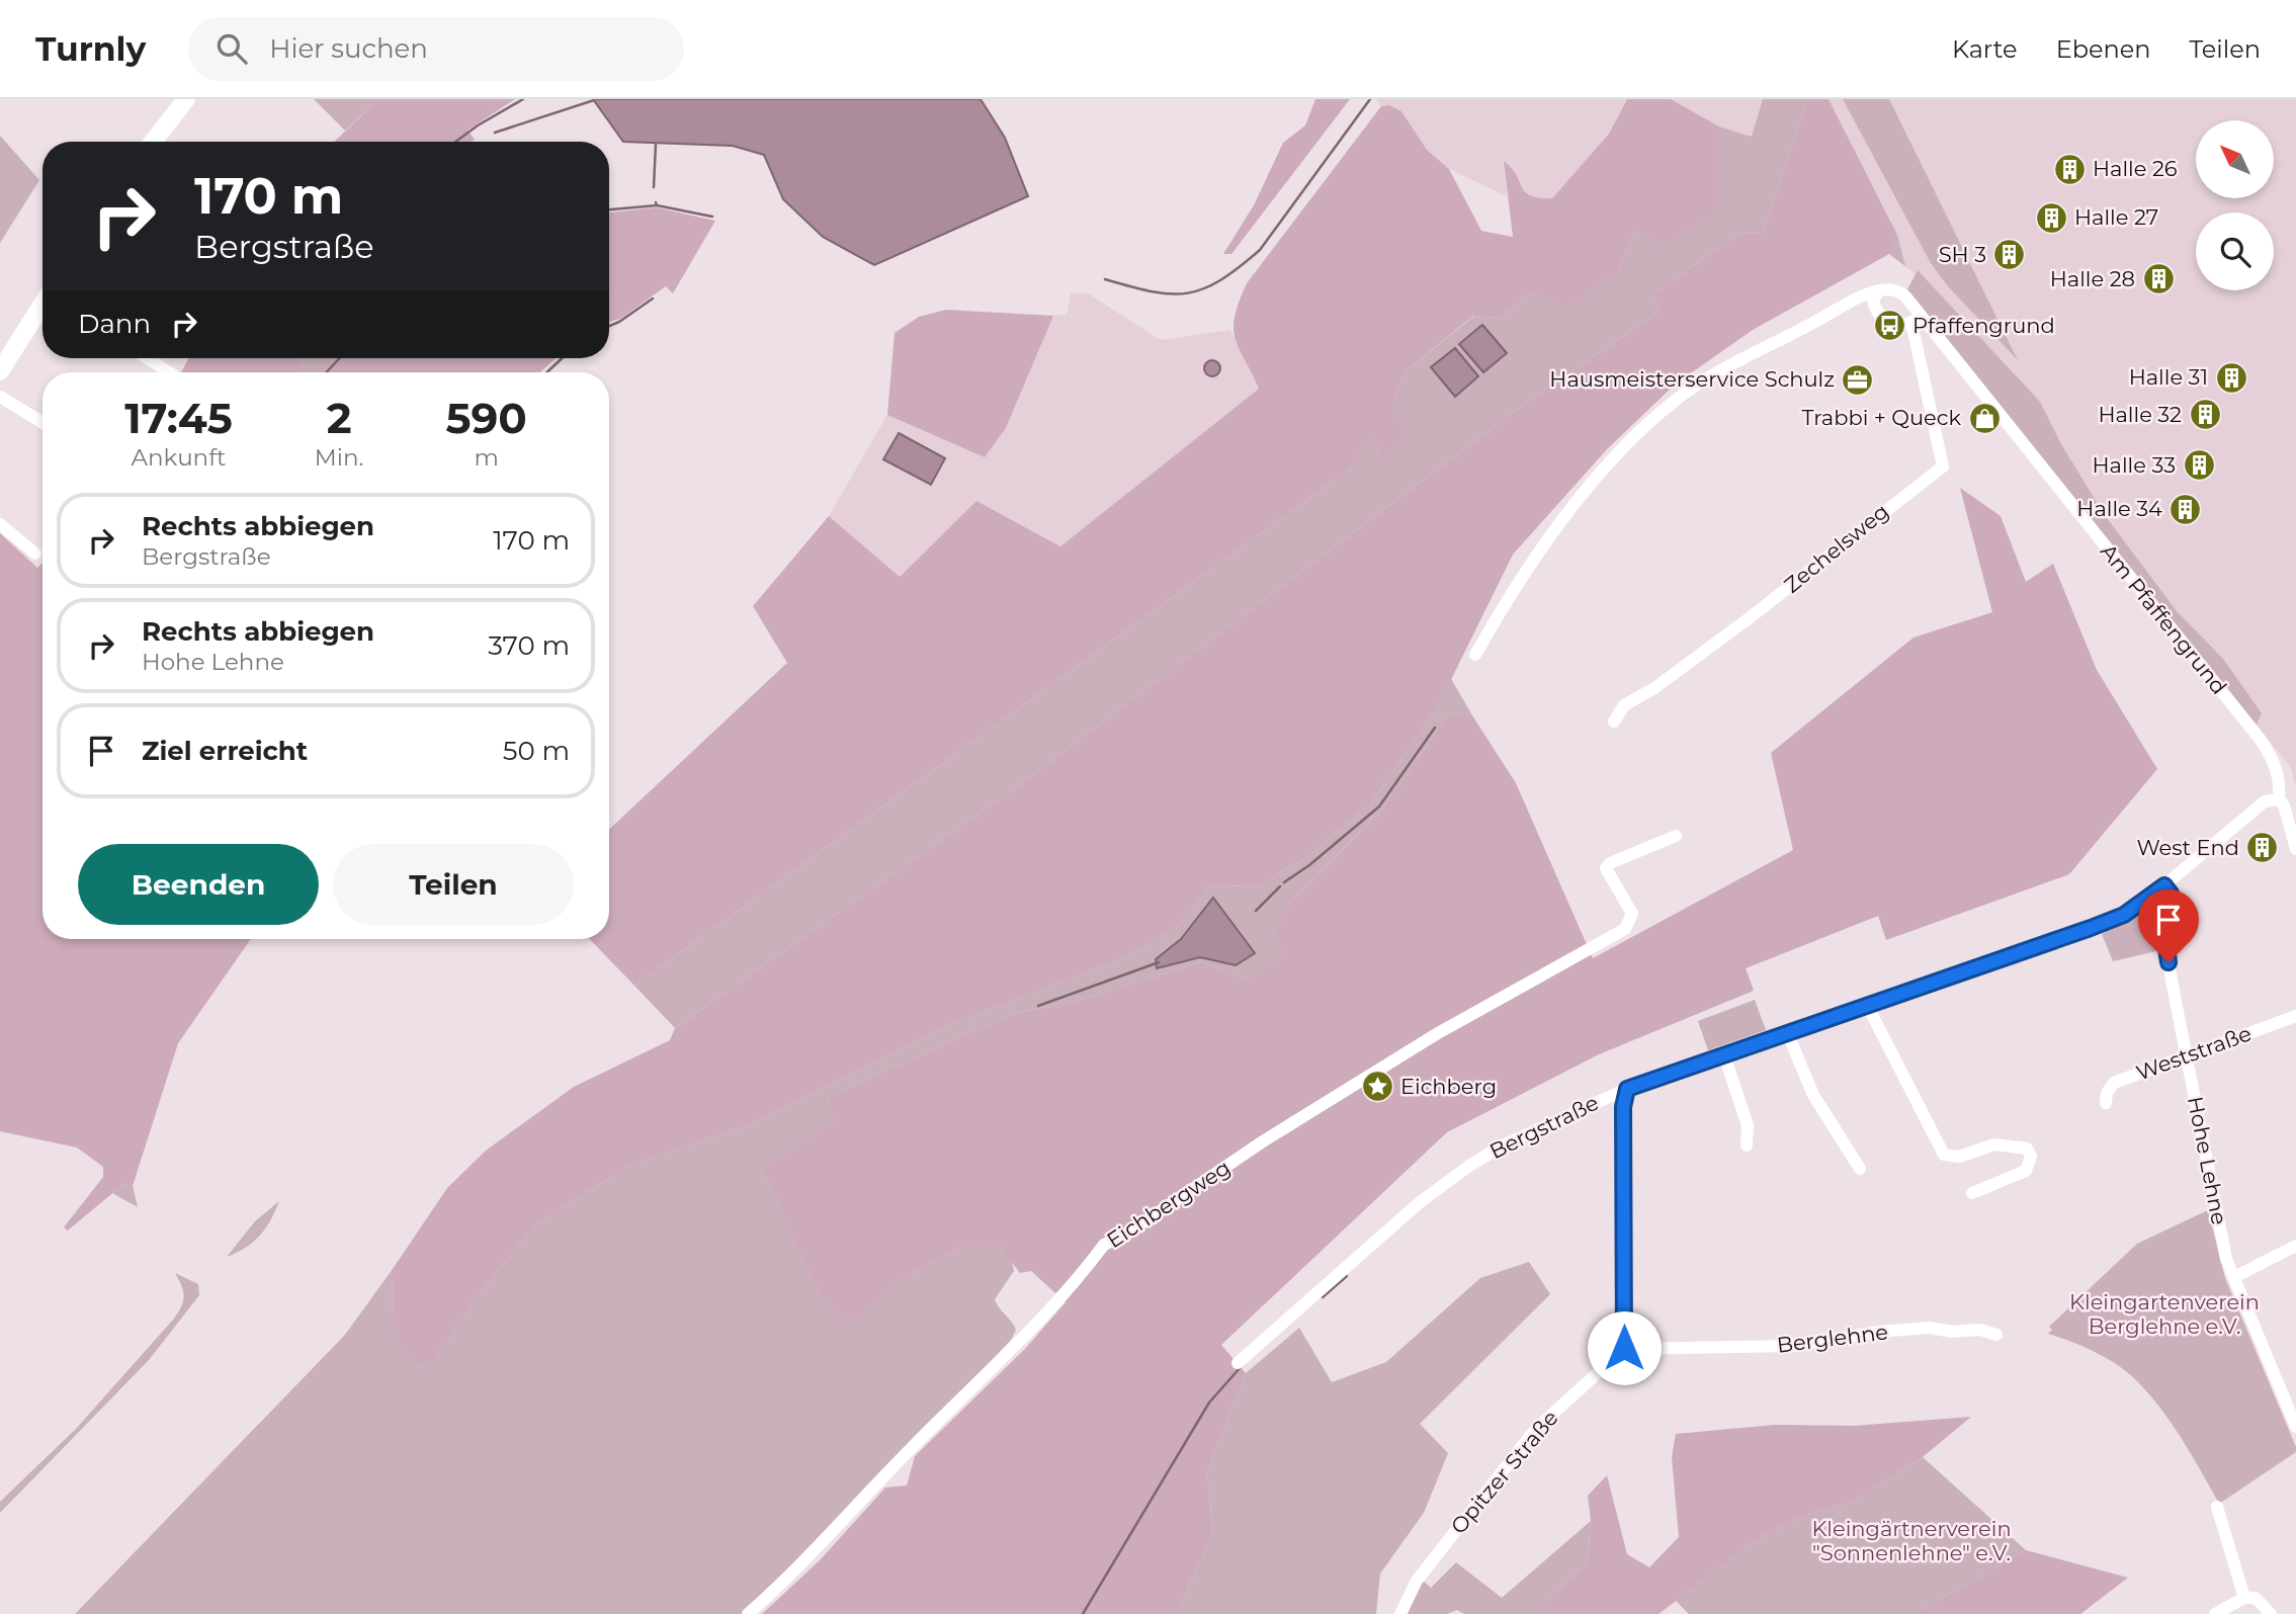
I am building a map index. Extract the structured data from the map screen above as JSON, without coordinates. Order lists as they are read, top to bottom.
{
  "streets": {
    "street": [
      "Zechelsweg",
      "Am Pfaffengrund",
      "Weststraße",
      "Bergstraße",
      "Hohe Lehne",
      "Eichbergweg",
      "Berglehne",
      "Opitzer Straße"
    ]
  },
  "crossings": [
    ["Zechelsweg", "Am Pfaffengrund"],
    ["Am Pfaffengrund", "Bergstraße"],
    ["Weststraße", "Hohe Lehne"],
    ["Bergstraße", "Hohe Lehne"],
    ["Berglehne", "Opitzer Straße"]
  ],
  "parks": ["Kleingartenverein Berglehne e.V.", "Kleingärtnerverein \"Sonnenlehne\" e.V."],
  "places": {
    "building": [
      "Halle 26",
      "Halle 27",
      "SH 3",
      "Halle 28",
      "Halle 31",
      "Halle 32",
      "Halle 33",
      "Halle 34",
      "West End"
    ],
    "bus stop": ["Pfaffengrund"],
    "office": ["Hausmeisterservice Schulz"],
    "shop": ["Trabbi + Queck"],
    "place": ["Eichberg"]
  },
  "north": "top left",
  "page": {
    "header": "Turnly",
    "search": "Hier suchen",
    "nav": ["Karte", "Ebenen", "Teilen"],
    "turn": ["170 m", "Bergstraße"],
    "then": "Dann",
    "eta": [
      "17:45",
      "Ankunft",
      "2",
      "Min.",
      "590",
      "m"
    ],
    "list": [
      {
        "name": "Rechts abbiegen",
        "note": "Bergstraße",
        "value": "170 m"
      },
      {
        "name": "Rechts abbiegen",
        "note": "Hohe Lehne",
        "value": "370 m"
      },
      {
        "name": "Ziel erreicht",
        "value": "50 m"
      }
    ],
    "buttons": ["Beenden", "Teilen"]
  }
}
